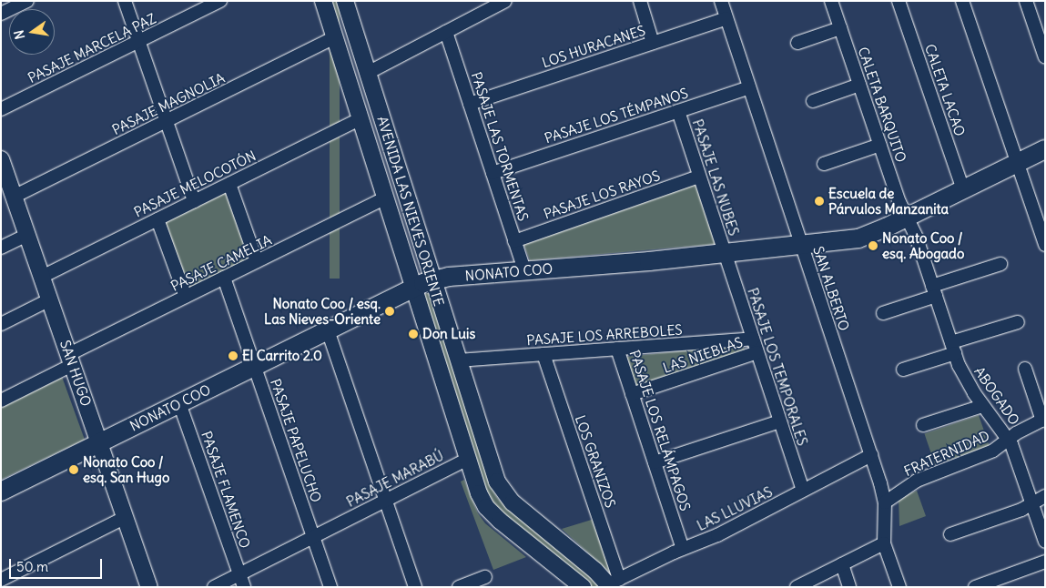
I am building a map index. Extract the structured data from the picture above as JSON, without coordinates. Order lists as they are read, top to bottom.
{
  "streets": {
    "main road": ["NONATO COO"],
    "street": [
      "LOS HURACANES",
      "PASAJE MARCELA PAZ",
      "CALETA LACAO",
      "PASAJE MAGNOLIA",
      "CALETA BARQUITO",
      "PASAJE LOS TÉMPANOS",
      "PASAJE LAS TORMENTAS",
      "PASAJE LAS NUBES",
      "PASAJE MELOCOTÓN",
      "PASAJE LOS RAYOS",
      "AVENIDA LAS NIEVES ORIENTE",
      "PASAJE CAMELIA",
      "SAN ALBERTO",
      "PASAJE LOS ARREBOLES",
      "LAS NIEBLAS",
      "PASAJE LOS TEMPORALES",
      "SAN HUGO",
      "ABOGADO",
      "PASAJE LOS RELÁMPAGOS",
      "PASAJE PAPELUCHO",
      "FRATERNIDAD",
      "LOS GRANIZOS",
      "PASAJE MARABÚ",
      "PASAJE FLAMENCO",
      "LAS LLUVIAS"
    ]
  },
  "crossings": [
    ["LOS HURACANES", "PASAJE LAS TORMENTAS"],
    ["LOS HURACANES", "SAN ALBERTO"],
    ["CALETA LACAO", "NONATO COO"],
    ["PASAJE MAGNOLIA", "AVENIDA LAS NIEVES ORIENTE"],
    ["PASAJE MAGNOLIA", "SAN HUGO"],
    ["CALETA BARQUITO", "NONATO COO"],
    ["CALETA BARQUITO", "ABOGADO"],
    ["PASAJE LOS TÉMPANOS", "PASAJE LAS TORMENTAS"],
    ["PASAJE LOS TÉMPANOS", "PASAJE LAS NUBES"],
    ["PASAJE LOS TÉMPANOS", "SAN ALBERTO"],
    ["PASAJE LAS TORMENTAS", "PASAJE LOS RAYOS"],
    ["PASAJE LAS TORMENTAS", "NONATO COO"],
    ["PASAJE LAS NUBES", "PASAJE LOS RAYOS"],
    ["PASAJE LAS NUBES", "NONATO COO"],
    ["PASAJE LAS NUBES", "PASAJE LOS TEMPORALES"],
    ["PASAJE MELOCOTÓN", "AVENIDA LAS NIEVES ORIENTE"],
    ["PASAJE MELOCOTÓN", "SAN HUGO"],
    ["AVENIDA LAS NIEVES ORIENTE", "PASAJE CAMELIA"],
    ["AVENIDA LAS NIEVES ORIENTE", "NONATO COO"],
    ["AVENIDA LAS NIEVES ORIENTE", "PASAJE LOS ARREBOLES"],
    ["AVENIDA LAS NIEVES ORIENTE", "LOS GRANIZOS"],
    ["AVENIDA LAS NIEVES ORIENTE", "PASAJE MARABÚ"],
    ["AVENIDA LAS NIEVES ORIENTE", "LAS LLUVIAS"],
    ["PASAJE CAMELIA", "SAN HUGO"],
    ["PASAJE CAMELIA", "PASAJE PAPELUCHO"],
    ["NONATO COO", "SAN ALBERTO"],
    ["NONATO COO", "PASAJE LOS TEMPORALES"],
    ["NONATO COO", "SAN HUGO"],
    ["NONATO COO", "ABOGADO"],
    ["NONATO COO", "PASAJE PAPELUCHO"],
    ["NONATO COO", "PASAJE FLAMENCO"],
    ["SAN ALBERTO", "FRATERNIDAD"],
    ["SAN ALBERTO", "LAS LLUVIAS"],
    ["PASAJE LOS ARREBOLES", "PASAJE LOS TEMPORALES"],
    ["PASAJE LOS ARREBOLES", "PASAJE LOS RELÁMPAGOS"],
    ["PASAJE LOS ARREBOLES", "LOS GRANIZOS"],
    ["LAS NIEBLAS", "PASAJE LOS TEMPORALES"],
    ["LAS NIEBLAS", "PASAJE LOS RELÁMPAGOS"],
    ["PASAJE LOS TEMPORALES", "LAS LLUVIAS"],
    ["ABOGADO", "FRATERNIDAD"],
    ["PASAJE LOS RELÁMPAGOS", "LAS LLUVIAS"],
    ["PASAJE PAPELUCHO", "PASAJE MARABÚ"],
    ["LOS GRANIZOS", "LAS LLUVIAS"],
    ["PASAJE MARABÚ", "PASAJE FLAMENCO"]
  ],
  "places": [
    "Escuela de Párvulos Manzanita",
    "Nonato Coo / esq. Abogado",
    "Nonato Coo / esq. Las Nieves-Oriente",
    "Don Luis",
    "El Carrito 2.0",
    "Nonato Coo / esq. San Hugo"
  ],
  "scale_bar": "50 m",
  "north": "left"
}
